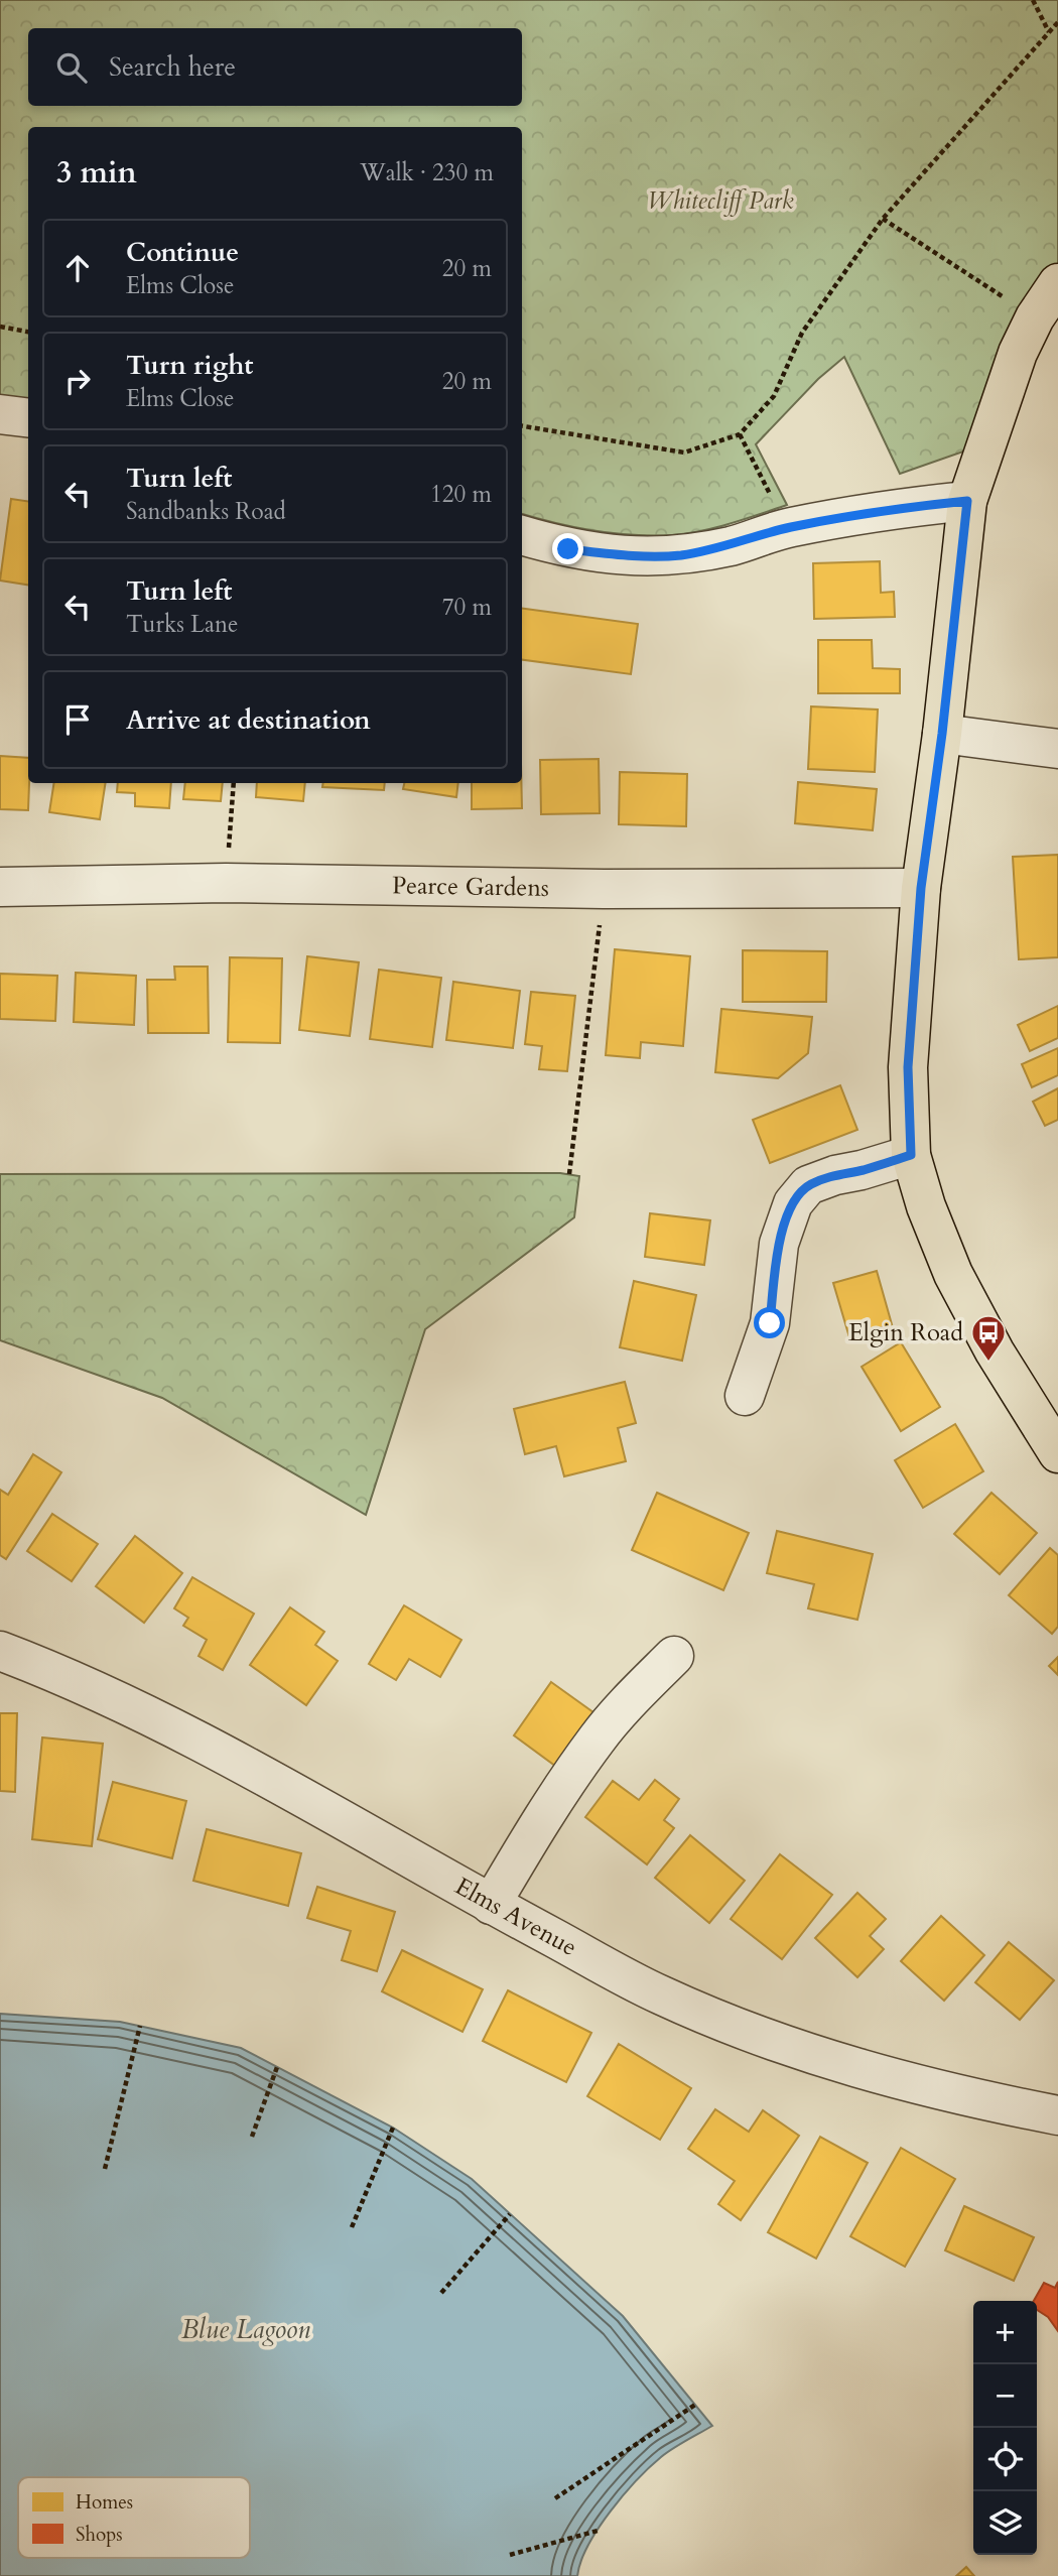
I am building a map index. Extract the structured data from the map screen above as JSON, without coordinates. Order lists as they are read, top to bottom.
{
  "streets": {
    "street": ["Pearce Gardens", "Elms Avenue"]
  },
  "water": ["Blue Lagoon"],
  "parks": ["Whitecliff Park"],
  "places": {
    "bus stop": ["Elgin Road"]
  },
  "legend": ["Homes", "Shops"],
  "page": {
    "search": "Search here",
    "heading": ["3 min", "Walk · 230 m"],
    "list": [
      ["Continue", "Elms Close", "20 m"],
      ["Turn right", "Elms Close", "20 m"],
      ["Turn left", "Sandbanks Road", "120 m"],
      ["Turn left", "Turks Lane", "70 m"],
      "Arrive at destination"
    ],
    "map_buttons": ["+", "−"]
  }
}
